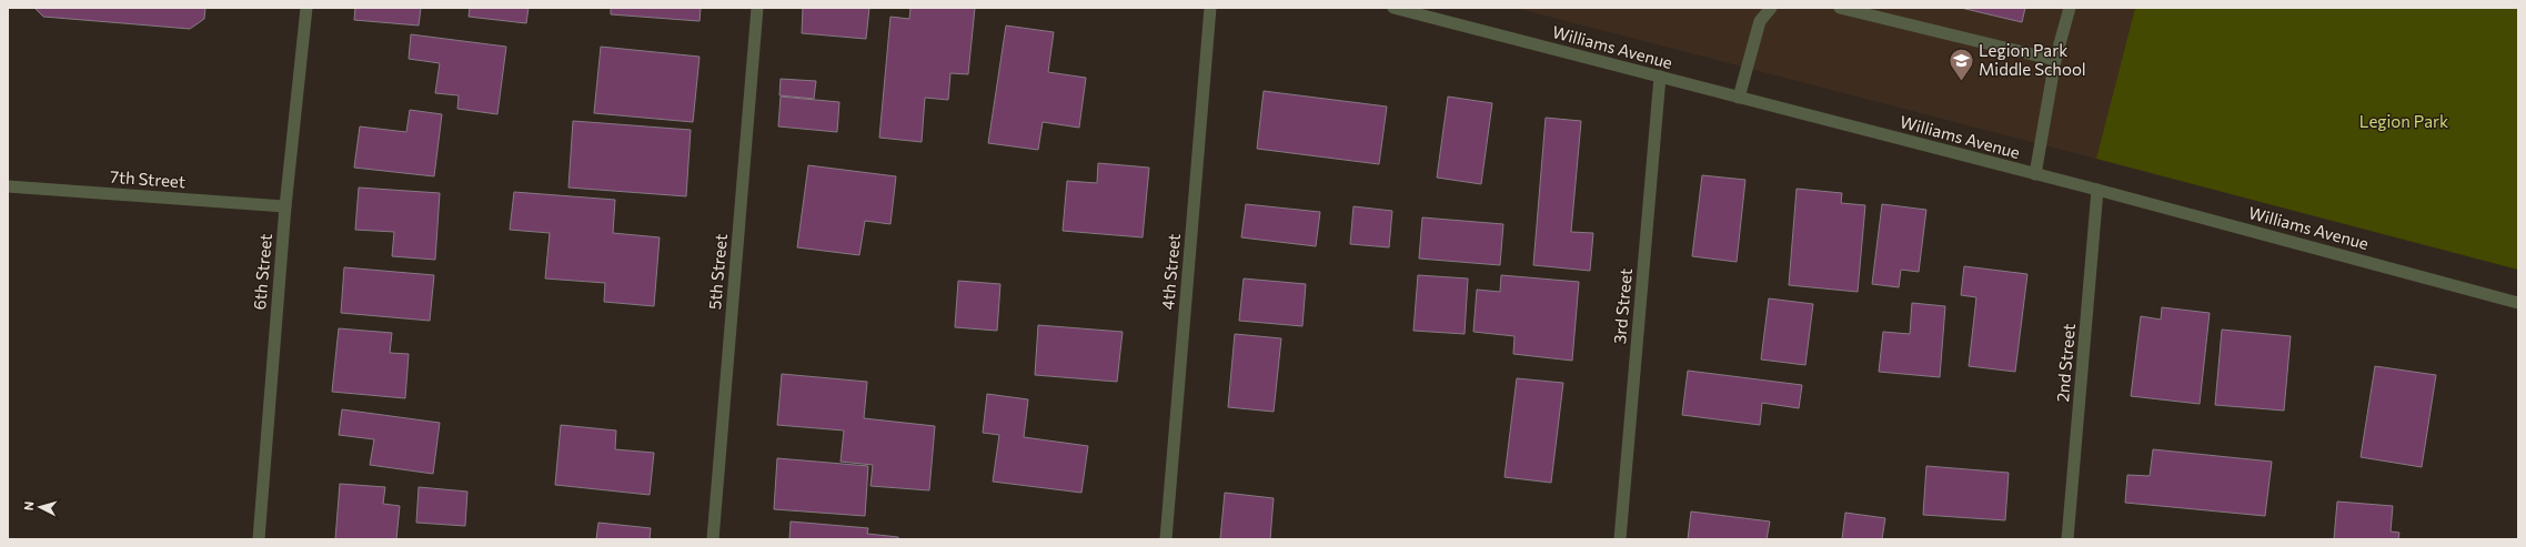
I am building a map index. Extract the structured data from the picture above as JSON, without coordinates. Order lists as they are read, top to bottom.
{
  "streets": {
    "street": [
      "Williams Avenue",
      "7th Street",
      "6th Street",
      "5th Street",
      "4th Street",
      "3rd Street",
      "2nd Street"
    ]
  },
  "crossings": [
    ["Williams Avenue", "3rd Street"],
    ["Williams Avenue", "2nd Street"],
    ["7th Street", "6th Street"]
  ],
  "parks": ["Legion Park"],
  "places": {
    "school or university": ["Legion Park Middle School"]
  },
  "north": "left"
}
